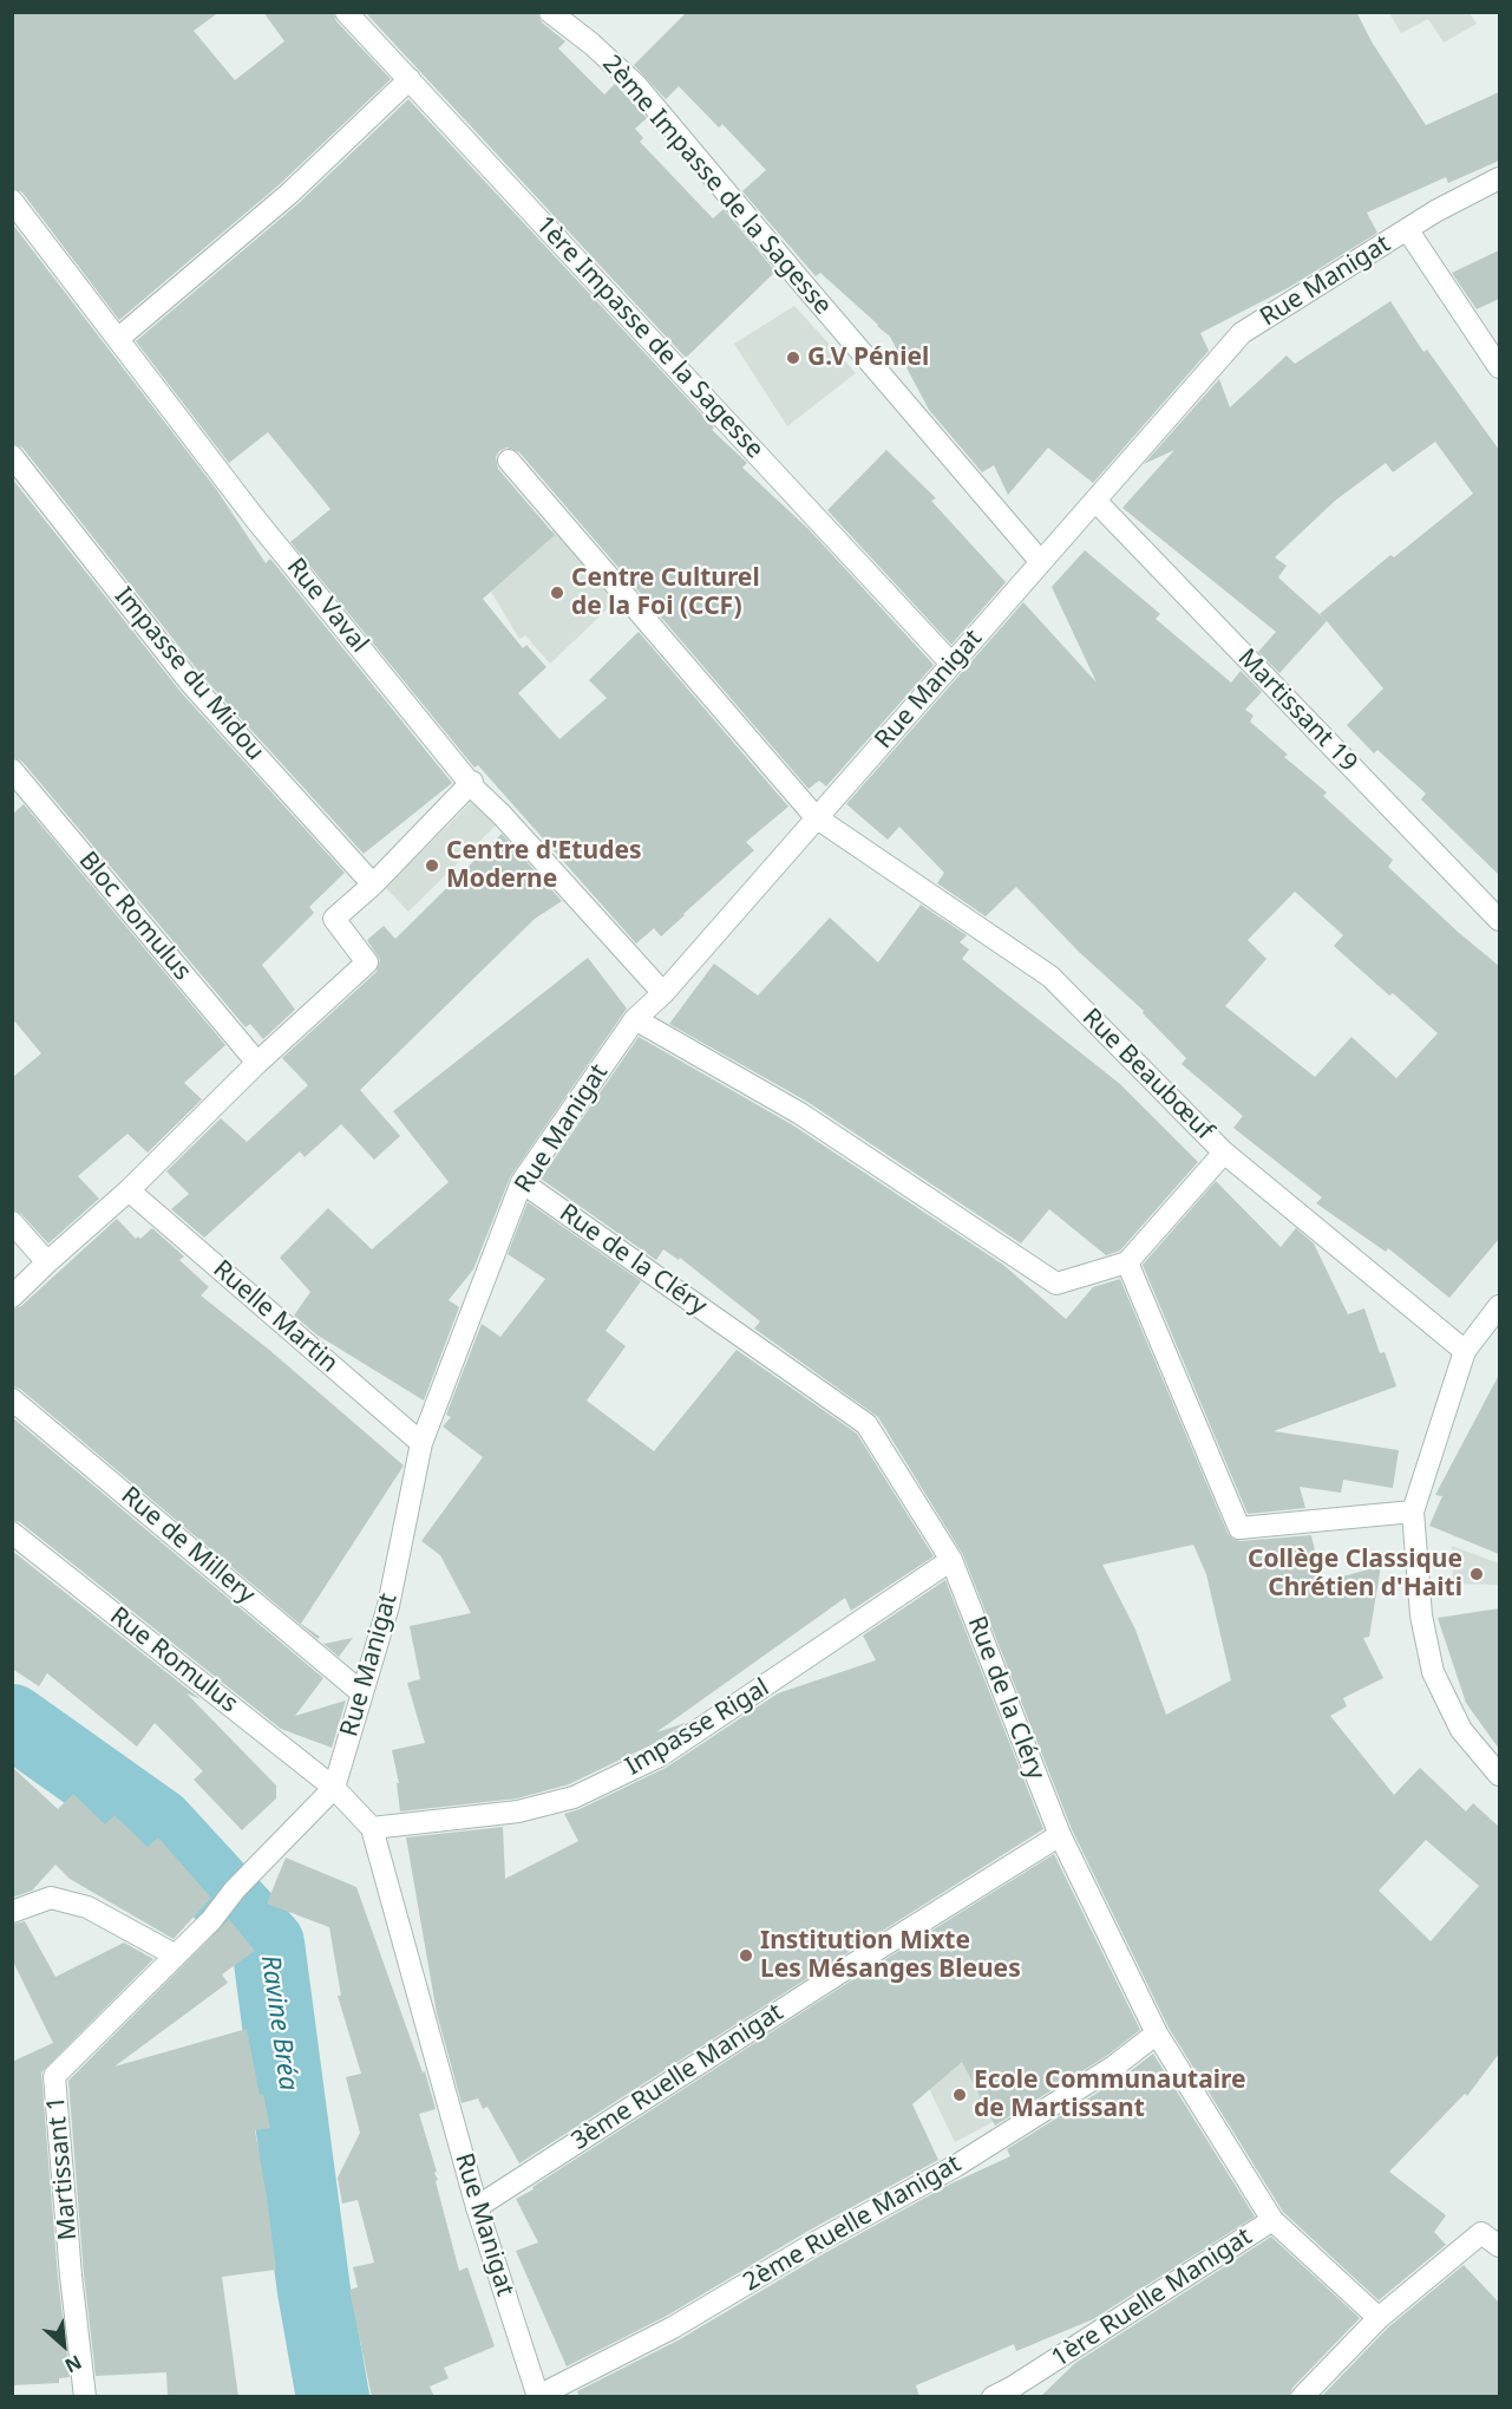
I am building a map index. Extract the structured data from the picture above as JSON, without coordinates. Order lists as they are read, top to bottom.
{
  "streets": {
    "street": [
      "2ème Impasse de la Sagesse",
      "Rue Manigat",
      "1ère Impasse de la Sagesse",
      "Rue Vaval",
      "Impasse du Midou",
      "Martissant 19",
      "Bloc Romulus",
      "Rue Beaubœuf",
      "Rue de la Cléry",
      "Ruelle Martin",
      "Rue de Millery",
      "Rue Romulus",
      "Impasse Rigal",
      "3ème Ruelle Manigat",
      "Martissant 1",
      "2ème Ruelle Manigat",
      "1ère Ruelle Manigat"
    ]
  },
  "crossings": [
    ["2ème Impasse de la Sagesse", "Rue Manigat"],
    ["Rue Manigat", "1ère Impasse de la Sagesse"],
    ["Rue Manigat", "Rue Vaval"],
    ["Rue Manigat", "Martissant 19"],
    ["Rue Manigat", "Rue Beaubœuf"],
    ["Rue Manigat", "Rue de la Cléry"],
    ["Rue Manigat", "Ruelle Martin"],
    ["Rue Manigat", "Rue de Millery"],
    ["Rue Manigat", "Rue Romulus"],
    ["Rue Manigat", "Impasse Rigal"],
    ["Rue Manigat", "3ème Ruelle Manigat"],
    ["Rue Manigat", "Martissant 1"],
    ["Rue Manigat", "2ème Ruelle Manigat"],
    ["Rue de la Cléry", "Impasse Rigal"],
    ["Rue de la Cléry", "3ème Ruelle Manigat"],
    ["Rue de la Cléry", "2ème Ruelle Manigat"],
    ["Rue de la Cléry", "1ère Ruelle Manigat"],
    ["Rue Romulus", "Martissant 1"]
  ],
  "water": ["Ravine Bréa"],
  "places": [
    "G.V Péniel",
    "Centre Culturel de la Foi (CCF)",
    "Centre d'Etudes Moderne",
    "Collège Classique Chrétien d'Haiti",
    "Institution Mixte Les Mésanges Bleues",
    "Ecole Communautaire de Martissant"
  ],
  "north": "bottom right"
}
